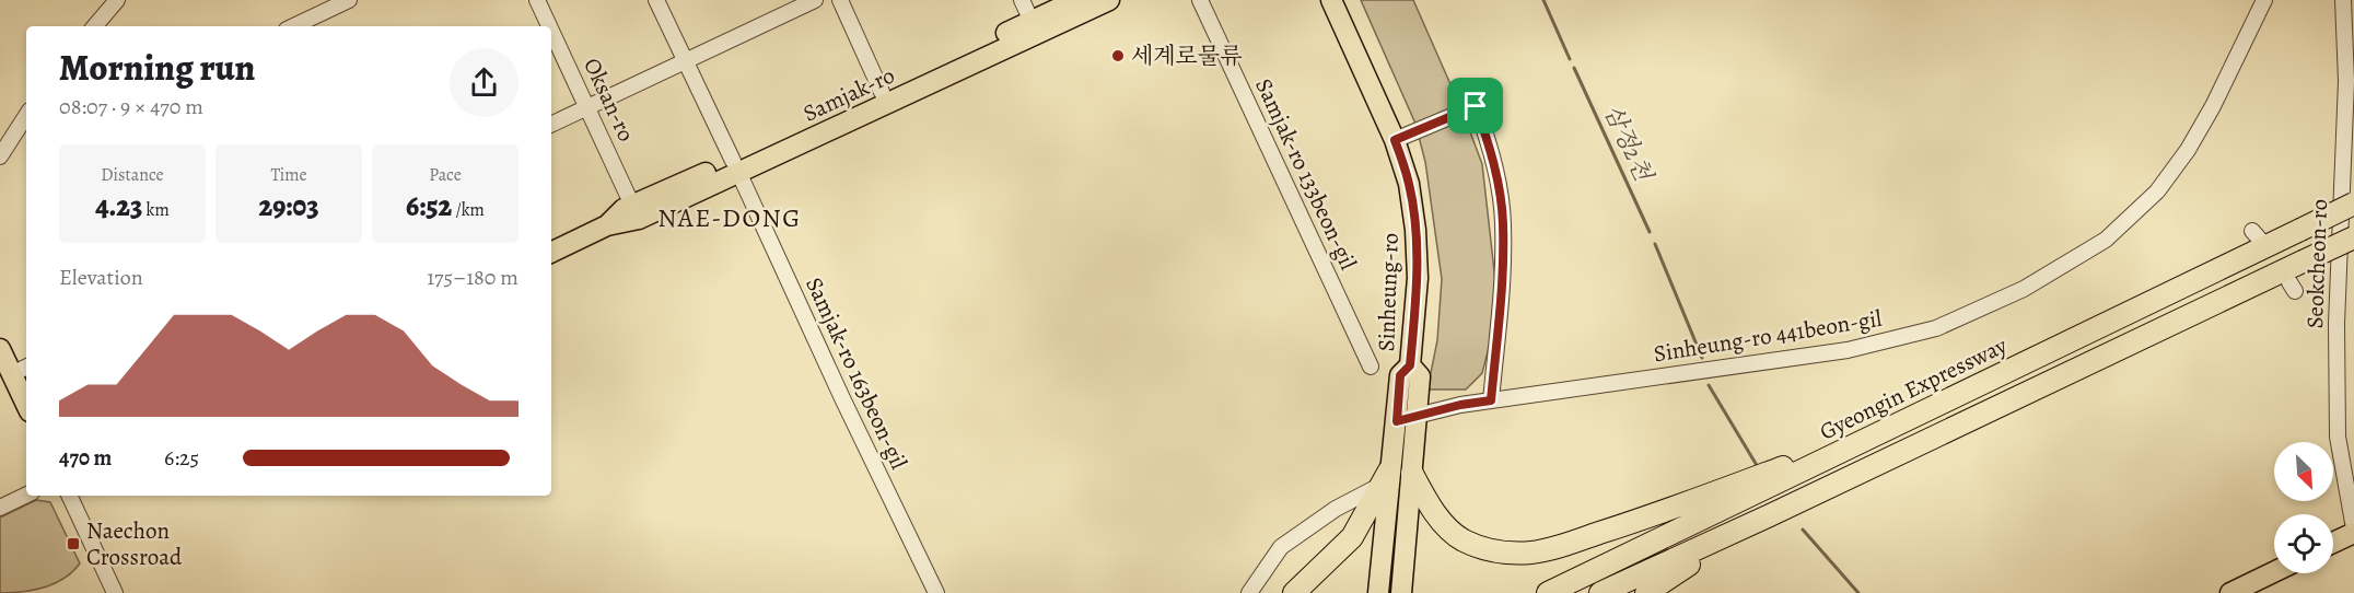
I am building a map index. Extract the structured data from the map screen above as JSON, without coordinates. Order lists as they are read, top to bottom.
{
  "streets": {
    "highway": ["Gyeongin Expressway"],
    "main road": ["Samjak-ro", "Sinheung-ro"],
    "street": [
      "Oksan-ro",
      "Samjak-ro 133beon-gil",
      "Seokcheon-ro",
      "Sinheung-ro 441beon-gil",
      "Samjak-ro 163beon-gil"
    ]
  },
  "crossings": [
    ["Samjak-ro", "Oksan-ro"],
    ["Samjak-ro", "Samjak-ro 163beon-gil"],
    ["Sinheung-ro", "Sinheung-ro 441beon-gil"]
  ],
  "districts": ["NAE-DONG"],
  "water": ["삼정2천"],
  "places": {
    "other": ["세계로물류"],
    "transit": ["Naechon Crossroad"]
  },
  "north": "bottom right",
  "page": {
    "heading": ["Morning run", "08:07 · 9 × 470 m"],
    "stats": [
      ["Distance", "4.23 km"],
      ["Time", "29:03"],
      ["Pace", "6:52 /km"]
    ],
    "chart": ["Elevation", "175–180 m"],
    "list": [
      {
        "name": "470 m",
        "note": "6:25"
      }
    ]
  }
}
